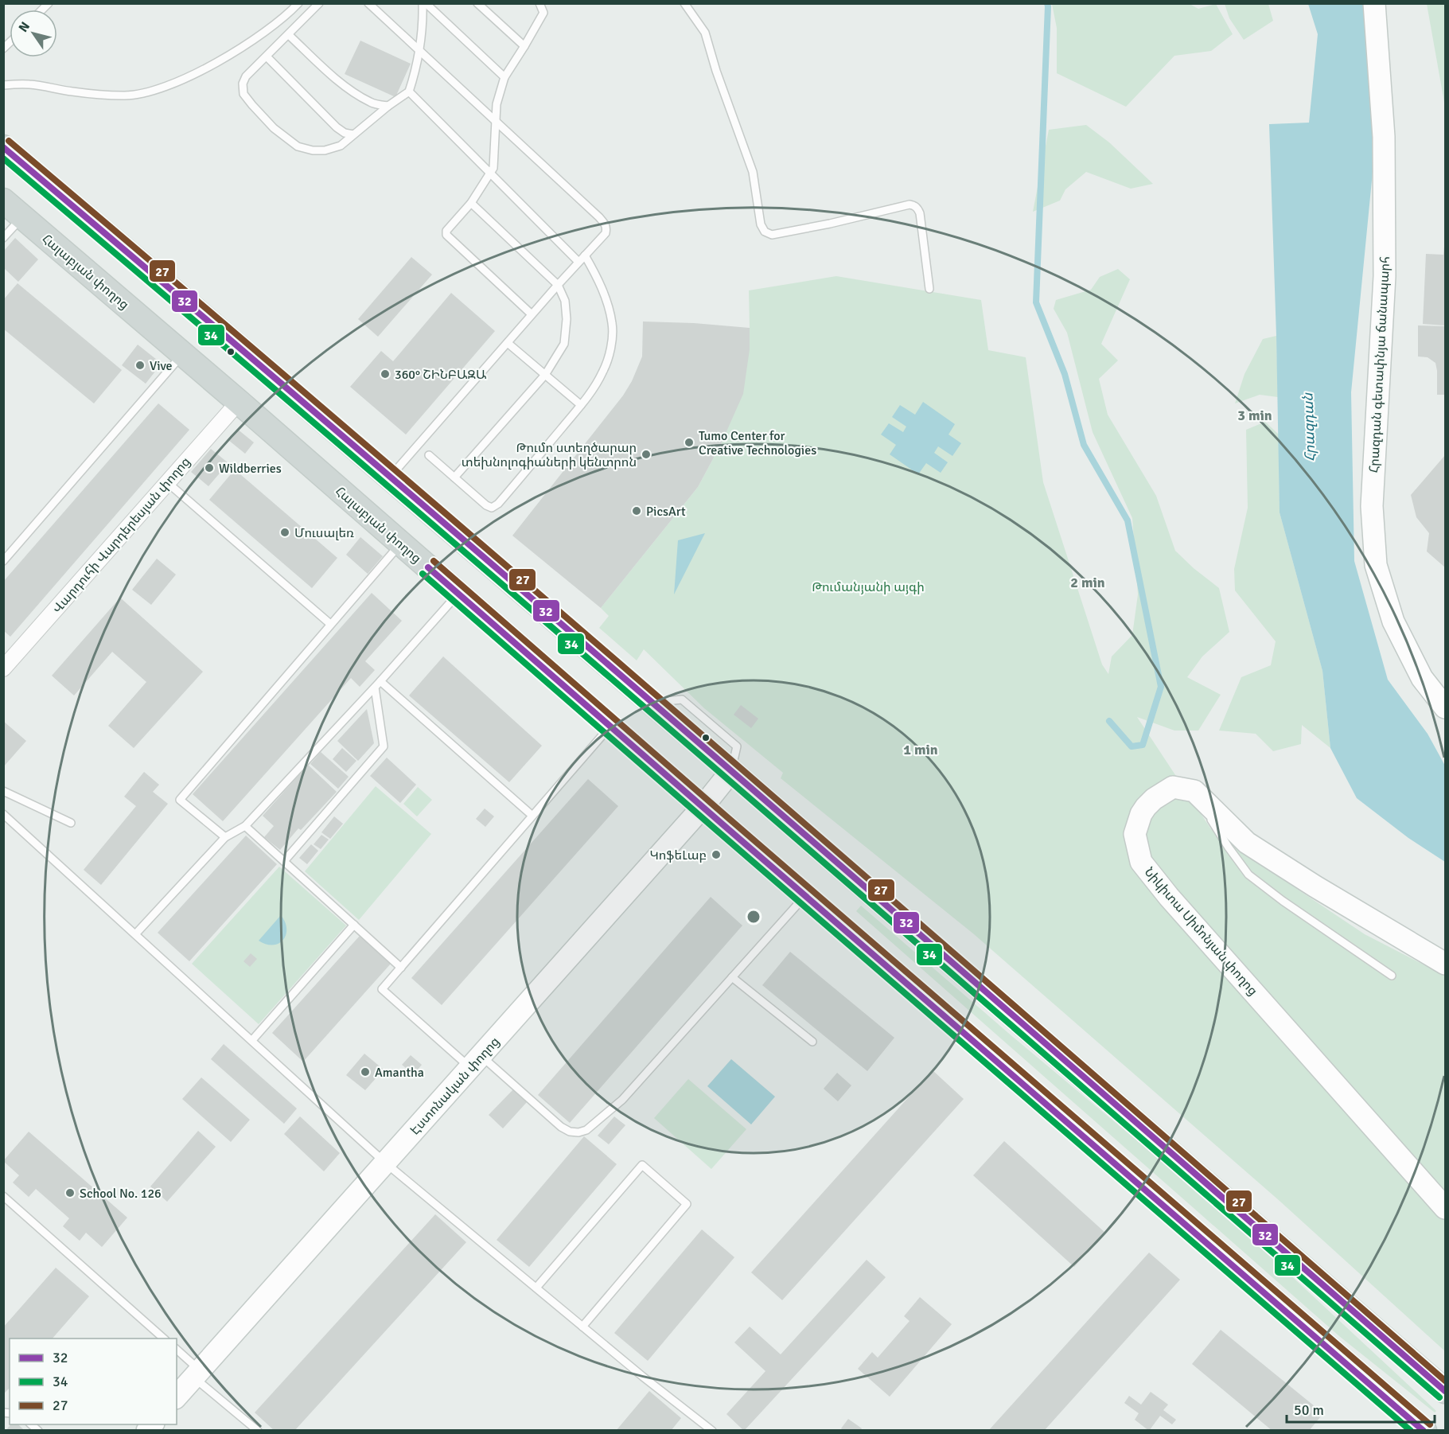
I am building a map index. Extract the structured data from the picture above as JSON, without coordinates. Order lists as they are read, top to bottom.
{
  "streets": {
    "main road": ["Հալաբյան փողոց"],
    "street": [
      "Հրազդան գետափնյա ճանապարհ",
      "Վարդուհի Վարդերեսյան փողոց",
      "Նիկիտա Սիմոնյան փողոց",
      "Էստոնական փողոց"
    ]
  },
  "crossings": [
    ["Հալաբյան փողոց", "Վարդուհի Վարդերեսյան փողոց"],
    ["Հալաբյան փողոց", "Էստոնական փողոց"]
  ],
  "water": ["Հրազդան"],
  "parks": ["Թումանյանի այգի"],
  "places": [
    "Vive",
    "360° ՇԻՆԲԱԶԱ",
    "Tumo Center for Creative Technologies",
    "Թումո ստեղծարար տեխնոլոգիաների կենտրոն",
    "Wildberries",
    "PicsArt",
    "Մուսալեռ",
    "ԿոֆեԼաբ",
    "Amantha",
    "School No. 126"
  ],
  "lines": ["transit line 27", "transit line 32", "transit line 34"],
  "legend": ["32", "34", "27"],
  "scale_bar": "50 m",
  "north": "top left",
  "rings": ["3 min", "2 min", "1 min"]
}
